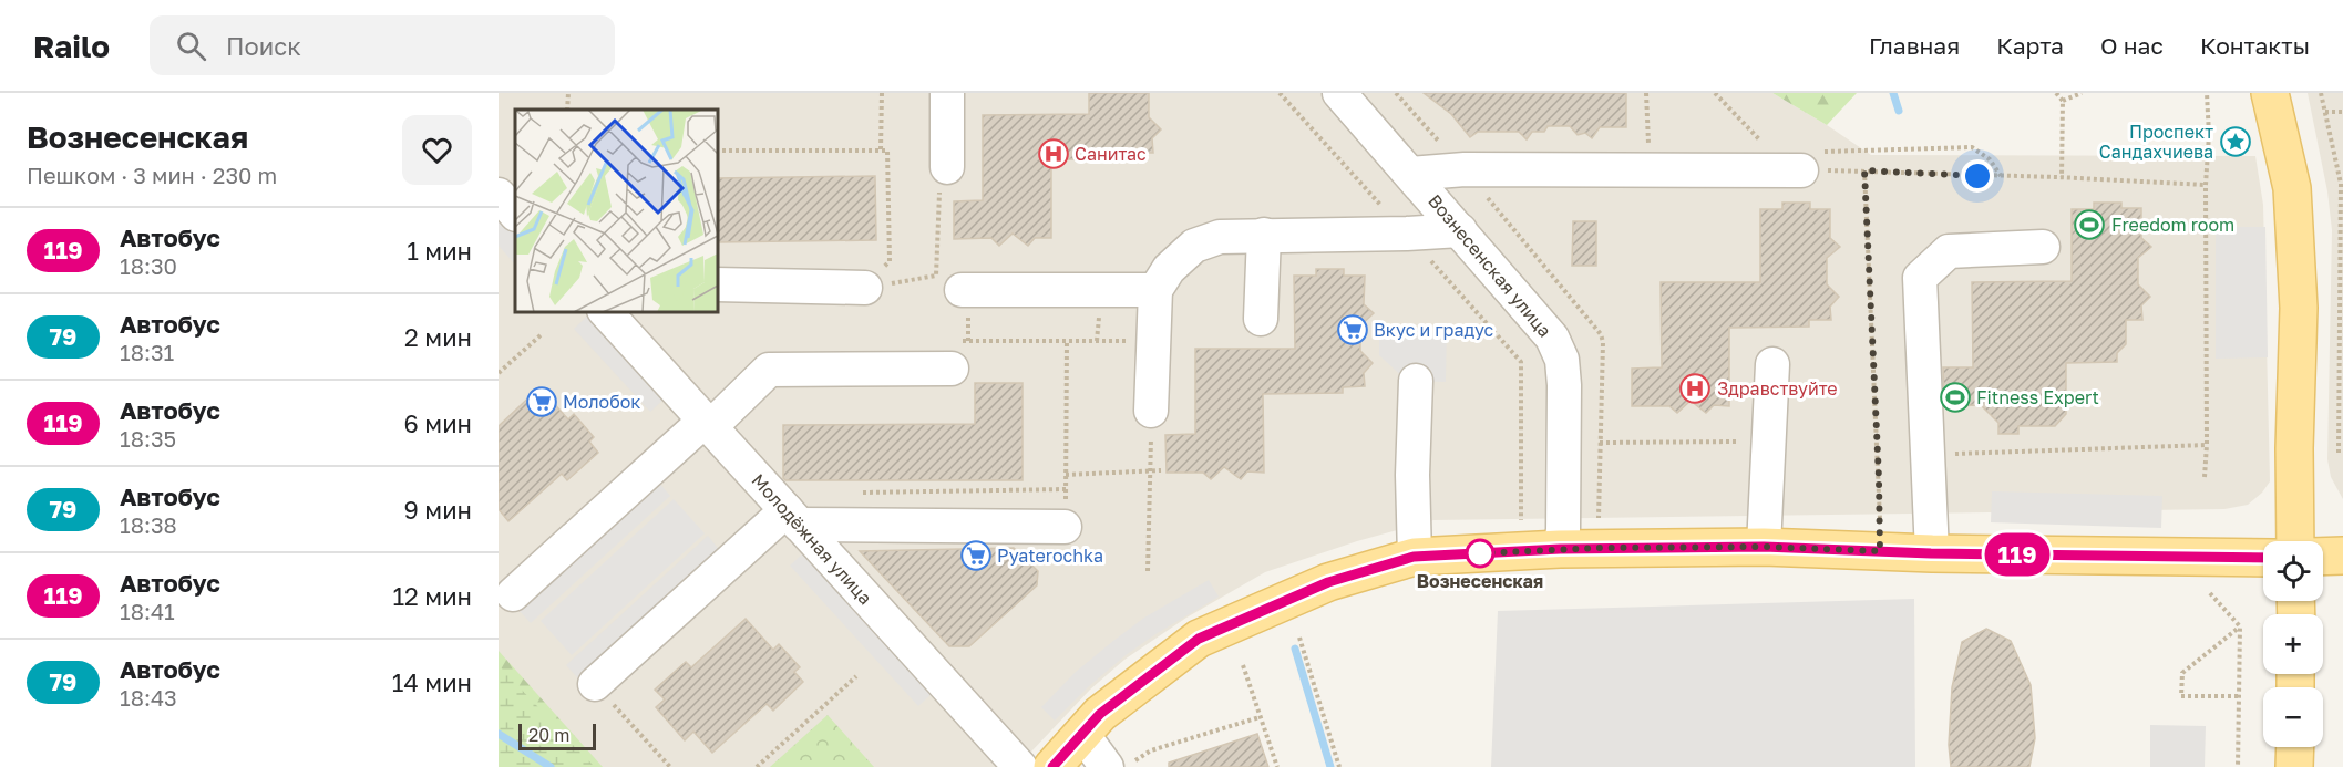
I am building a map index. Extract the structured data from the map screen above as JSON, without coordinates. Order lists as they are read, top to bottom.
{
  "streets": {
    "street": ["Вознесенская улица", "Молодёжная улица"]
  },
  "places": {
    "place": ["Проспект Сандахчиева"],
    "hospital": ["Санитас", "Здравствуйте"],
    "sports": ["Freedom room", "Fitness Expert"],
    "supermarket": ["Вкус и градус", "Молобок", "Pyaterochka"],
    "other": ["Вознесенская"]
  },
  "lines": ["bus line 119"],
  "scale_bar": "20 m",
  "page": {
    "header": "Railo",
    "search": "Поиск",
    "nav": [
      "Главная",
      "Карта",
      "О нас",
      "Контакты"
    ],
    "heading": ["Вознесенская", "Пешком · 3 мин · 230 m"],
    "on_map": "119",
    "list": [
      {
        "mark": "119",
        "name": "Автобус",
        "note": "18:30",
        "value": "1 мин"
      },
      {
        "mark": "79",
        "name": "Автобус",
        "note": "18:31",
        "value": "2 мин"
      },
      {
        "mark": "119",
        "name": "Автобус",
        "note": "18:35",
        "value": "6 мин"
      },
      {
        "mark": "79",
        "name": "Автобус",
        "note": "18:38",
        "value": "9 мин"
      },
      {
        "mark": "119",
        "name": "Автобус",
        "note": "18:41",
        "value": "12 мин"
      },
      {
        "mark": "79",
        "name": "Автобус",
        "note": "18:43",
        "value": "14 мин"
      }
    ],
    "map_buttons": ["+", "−"],
    "scale": "20 m"
  }
}
